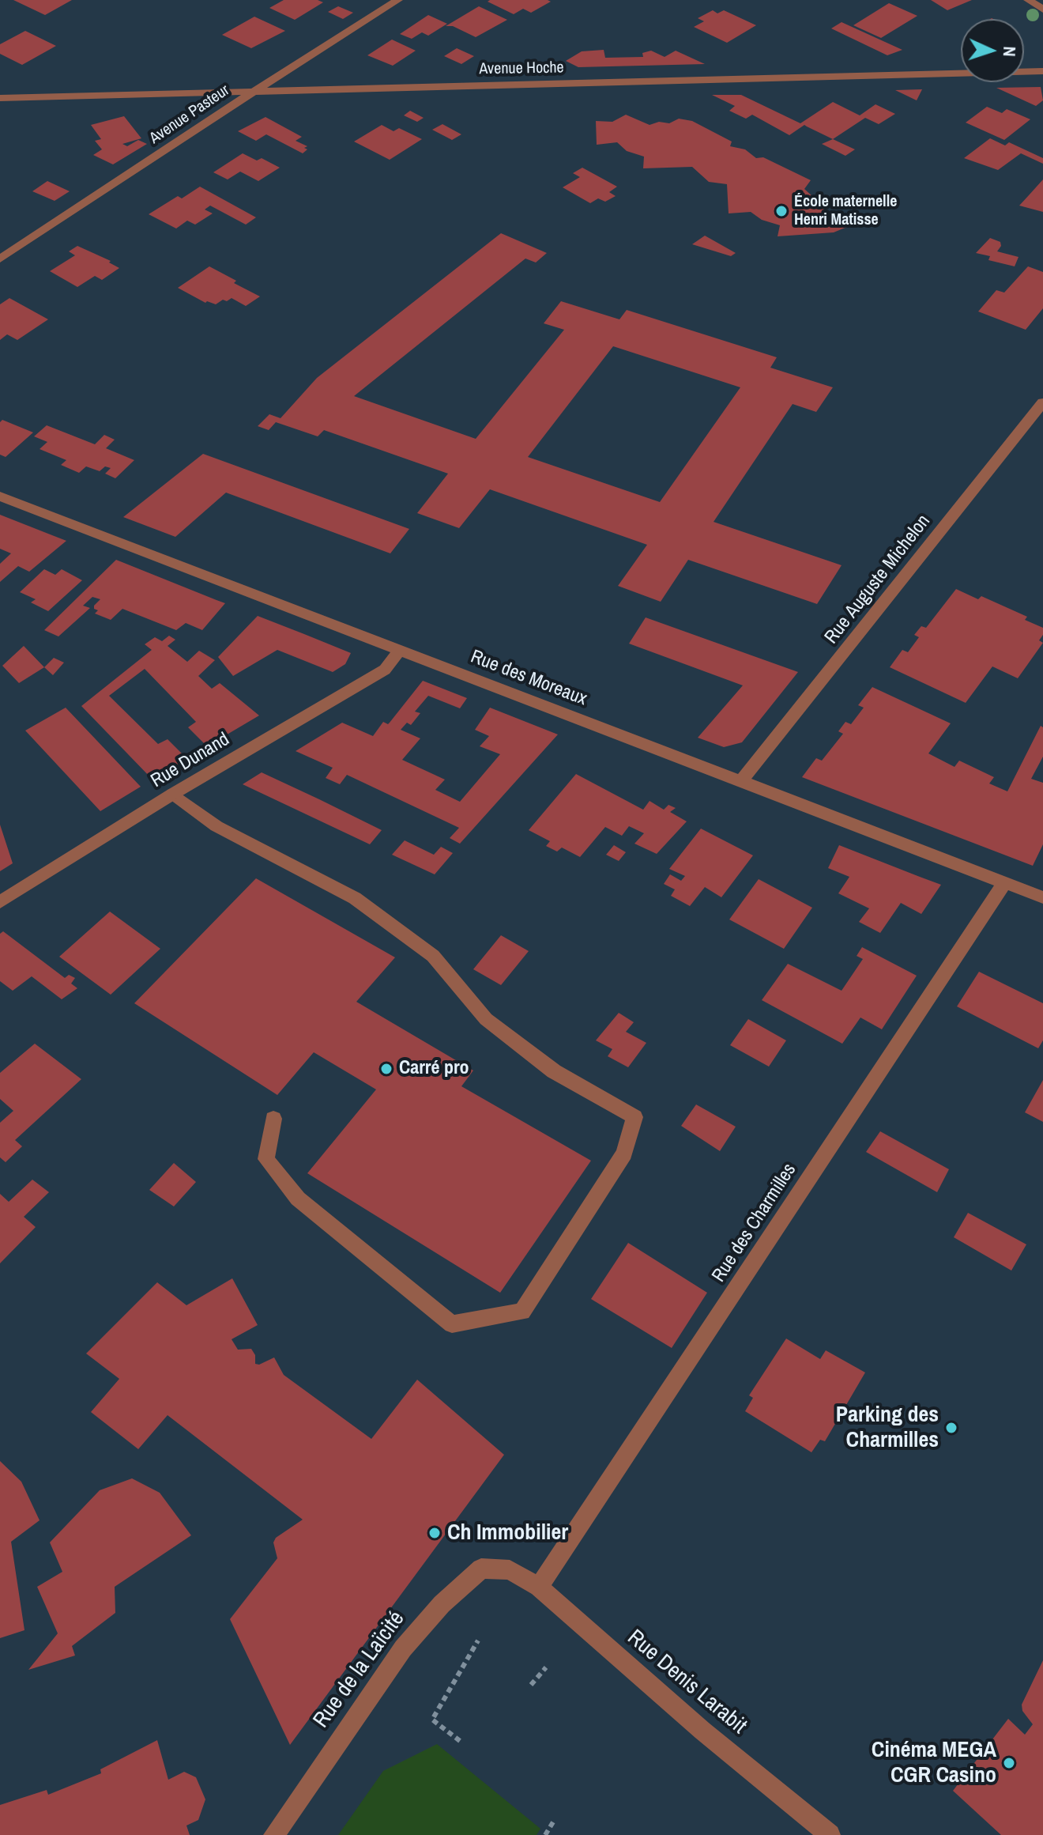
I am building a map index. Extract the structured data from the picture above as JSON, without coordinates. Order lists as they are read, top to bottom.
{
  "streets": {
    "street": [
      "Avenue Hoche",
      "Avenue Pasteur",
      "Rue Auguste Michelon",
      "Rue des Moreaux",
      "Rue Dunand",
      "Rue des Charmilles",
      "Rue de la Laïcité",
      "Rue Denis Larabit"
    ]
  },
  "crossings": [
    ["Avenue Hoche", "Avenue Pasteur"],
    ["Rue Auguste Michelon", "Rue des Moreaux"],
    ["Rue des Moreaux", "Rue Dunand"],
    ["Rue des Moreaux", "Rue des Charmilles"],
    ["Rue des Charmilles", "Rue Denis Larabit"],
    ["Rue de la Laïcité", "Rue Denis Larabit"]
  ],
  "places": [
    "École maternelle Henri Matisse",
    "Carré pro",
    "Parking des Charmilles",
    "Ch Immobilier",
    "Cinéma MEGA CGR Casino"
  ],
  "north": "right"
}
